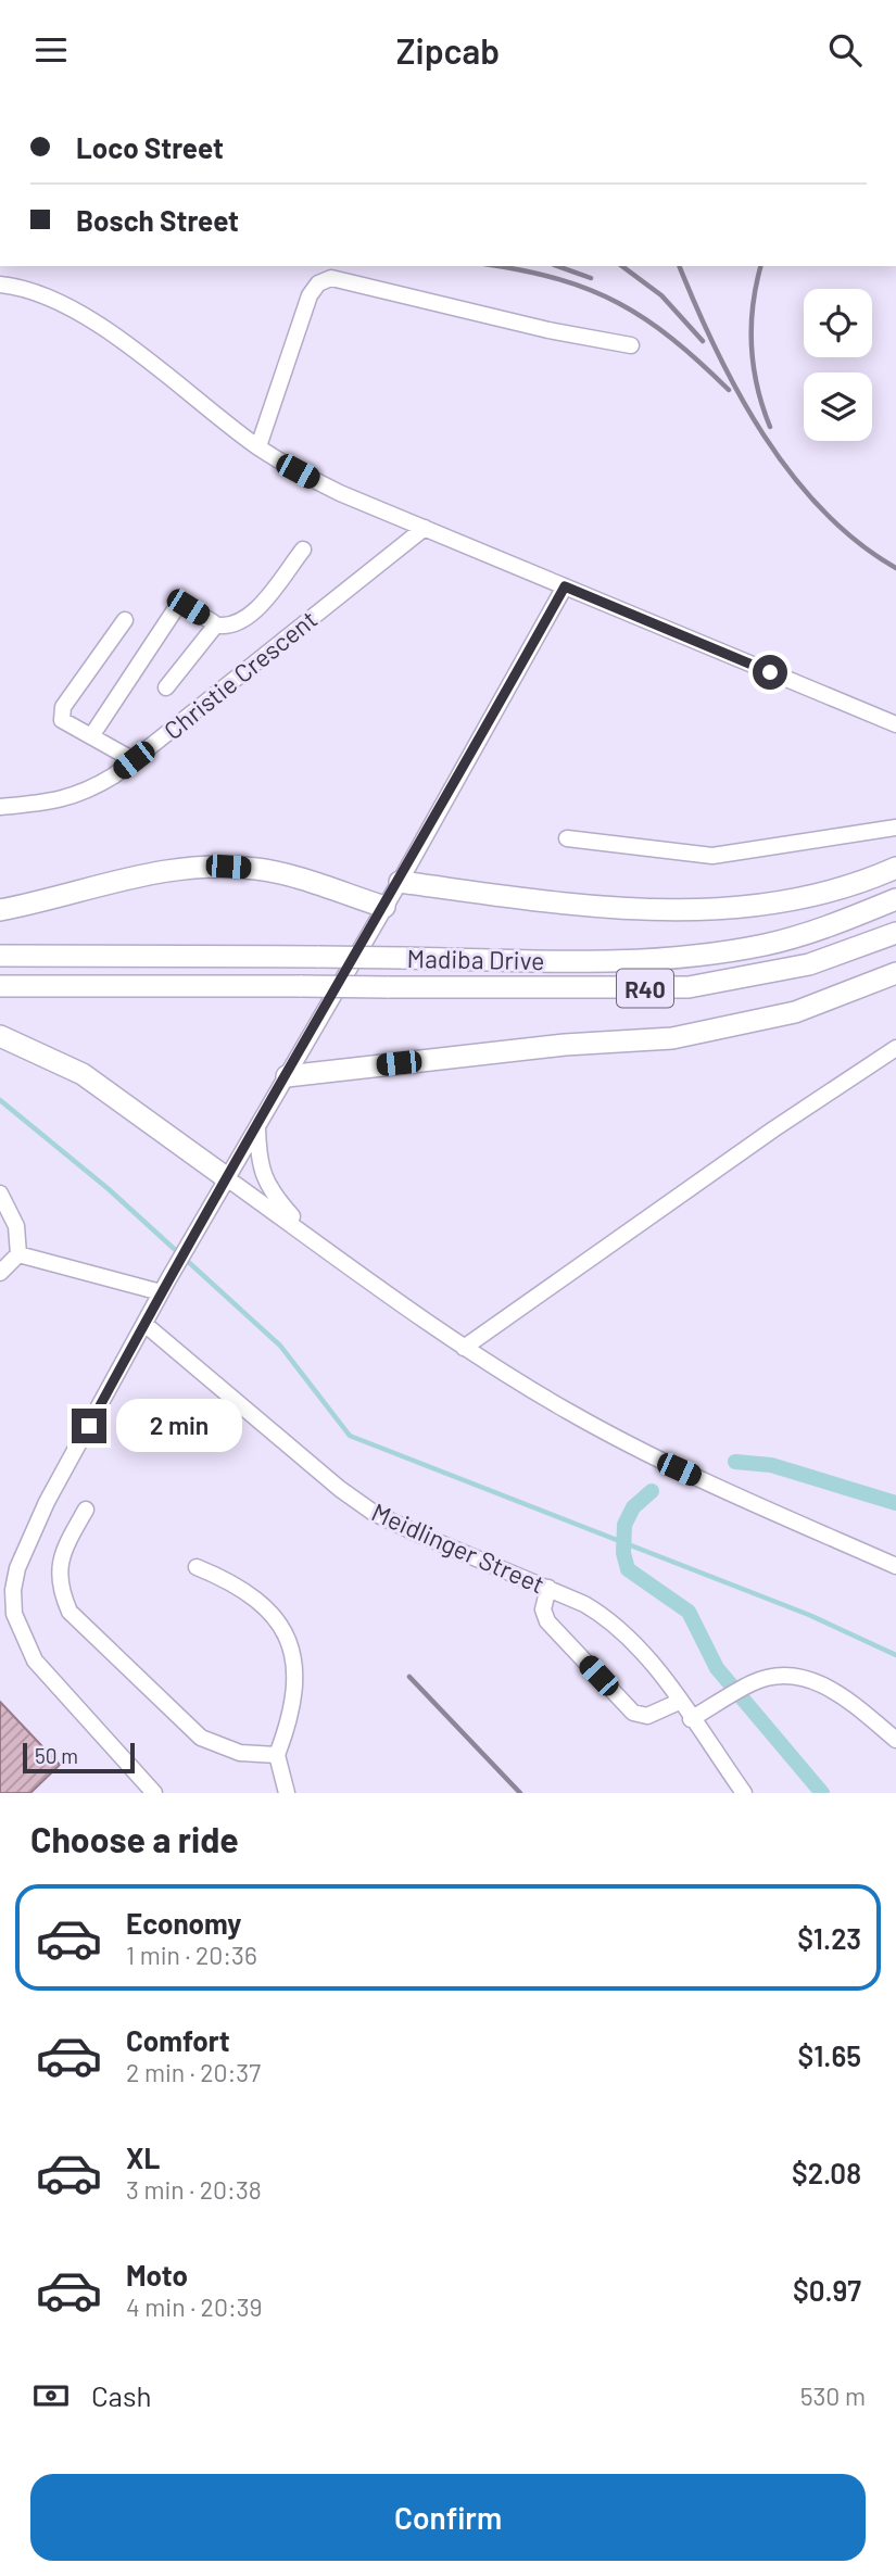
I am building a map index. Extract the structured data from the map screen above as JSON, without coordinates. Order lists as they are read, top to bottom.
{
  "streets": {
    "main road": ["Madiba Drive", "R40"],
    "street": ["Christie Crescent", "Meidlinger Street"]
  },
  "scale_bar": "50 m",
  "page": {
    "header": "Zipcab",
    "banner": ["Loco Street", "Bosch Street"],
    "bubble": "2 min",
    "scale": "50 m",
    "heading": "Choose a ride",
    "list": [
      {
        "name": "Economy",
        "note": "1 min · 20:36",
        "value": "$1.23"
      },
      {
        "name": "Comfort",
        "note": "2 min · 20:37",
        "value": "$1.65"
      },
      {
        "name": "XL",
        "note": "3 min · 20:38",
        "value": "$2.08"
      },
      {
        "name": "Moto",
        "note": "4 min · 20:39",
        "value": "$0.97"
      }
    ],
    "pay": ["Cash", "530 m"],
    "buttons": "Confirm"
  }
}
